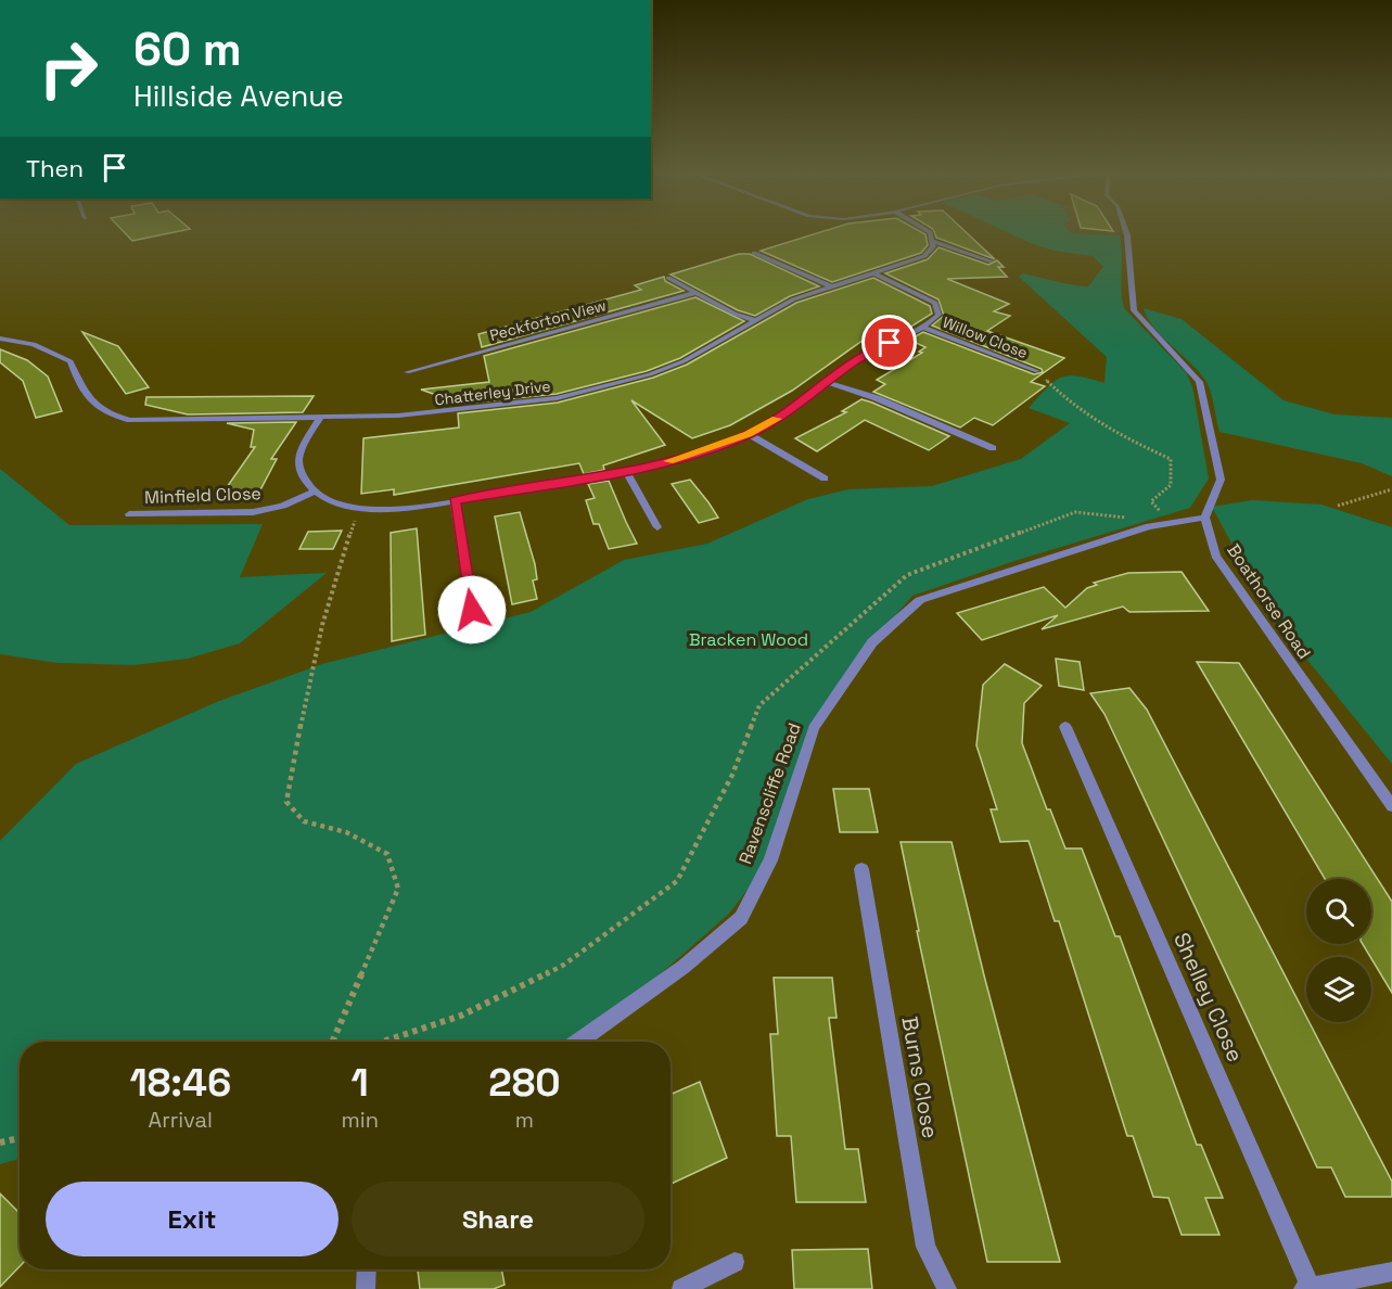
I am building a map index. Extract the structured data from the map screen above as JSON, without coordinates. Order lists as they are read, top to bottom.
{
  "streets": {
    "street": [
      "Peckforton View",
      "Willow Close",
      "Chatterley Drive",
      "Minfield Close",
      "Boathorse Road",
      "Ravenscliffe Road",
      "Shelley Close",
      "Burns Close"
    ]
  },
  "crossings": [
    ["Boathorse Road", "Ravenscliffe Road"]
  ],
  "parks": ["Bracken Wood"],
  "page": {
    "turn": ["60 m", "Hillside Avenue"],
    "then": "Then",
    "eta": [
      "18:46",
      "Arrival",
      "1",
      "min",
      "280",
      "m"
    ],
    "buttons": ["Exit", "Share"]
  }
}
